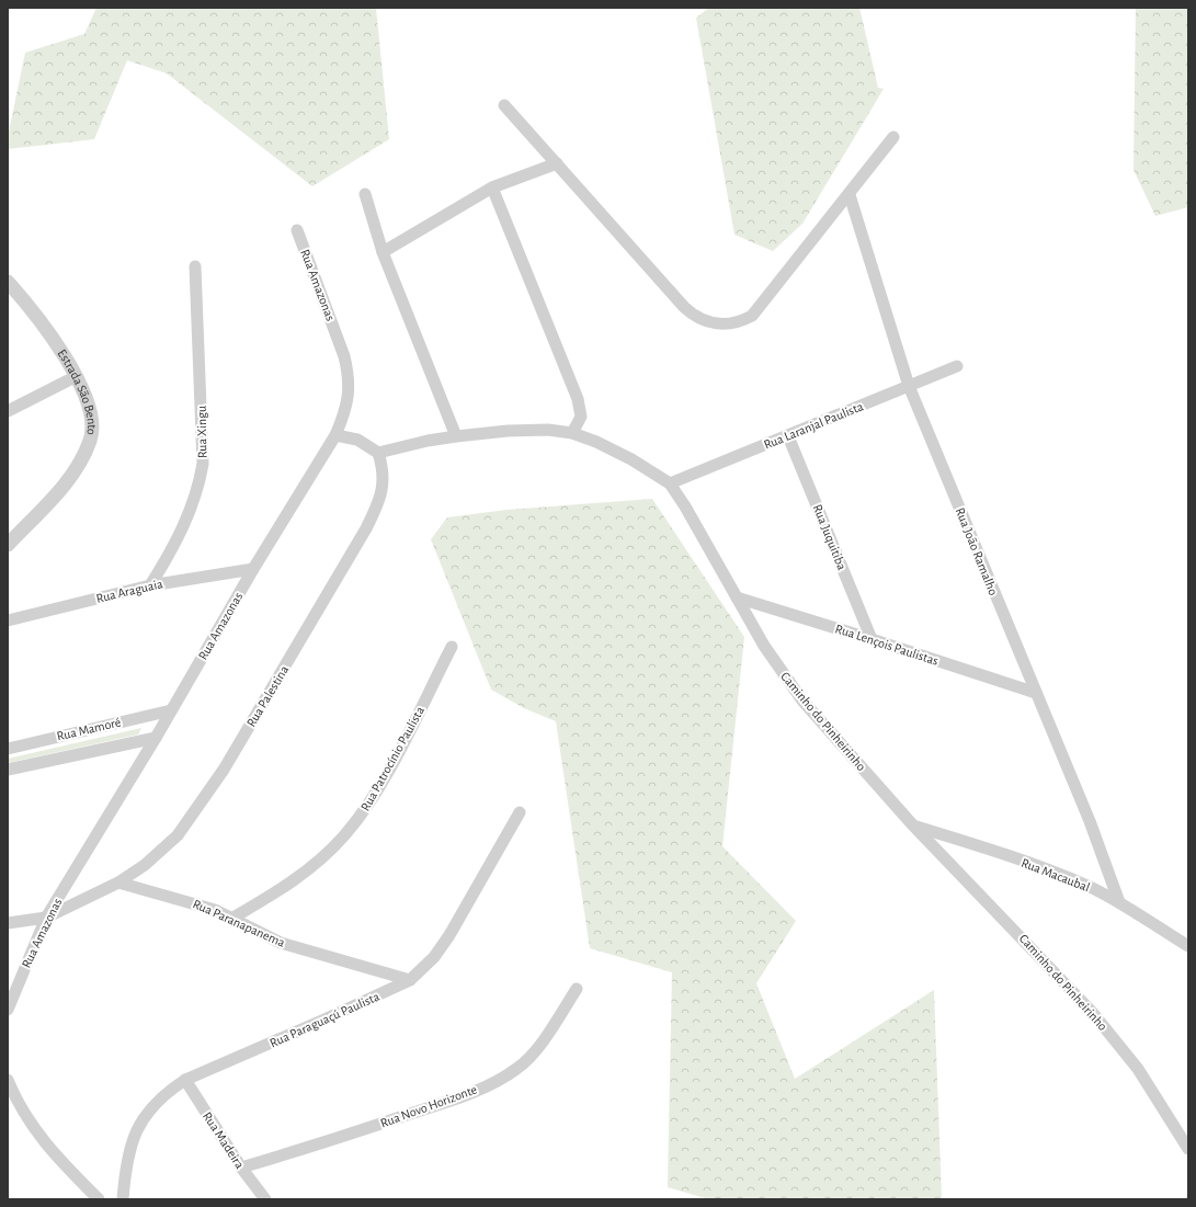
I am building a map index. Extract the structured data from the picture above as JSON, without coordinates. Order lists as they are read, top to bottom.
{
  "streets": {
    "street": [
      "Rua Amazonas",
      "Estrada São Bento",
      "Rua Laranjal Paulista",
      "Rua Xingu",
      "Rua Juquitiba",
      "Rua João Ramalho",
      "Rua Araguaia",
      "Rua Lençois Paulistas",
      "Rua Palestina",
      "Caminho do Pinheirinho",
      "Rua Mamoré",
      "Rua Patrocínio Paulista",
      "Rua Macaubal",
      "Rua Paranapanema",
      "Rua Paraguaçú Paulista",
      "Rua Novo Horizonte",
      "Rua Madeira"
    ]
  },
  "crossings": [
    ["Rua Amazonas", "Rua Araguaia"],
    ["Rua Amazonas", "Rua Palestina"],
    ["Rua Amazonas", "Rua Mamoré"],
    ["Rua Laranjal Paulista", "Rua Juquitiba"],
    ["Rua Laranjal Paulista", "Rua João Ramalho"],
    ["Rua Laranjal Paulista", "Caminho do Pinheirinho"],
    ["Rua Xingu", "Rua Araguaia"],
    ["Rua Juquitiba", "Rua Lençois Paulistas"],
    ["Rua João Ramalho", "Rua Lençois Paulistas"],
    ["Rua João Ramalho", "Rua Macaubal"],
    ["Rua Lençois Paulistas", "Caminho do Pinheirinho"],
    ["Rua Palestina", "Caminho do Pinheirinho"],
    ["Rua Palestina", "Rua Paranapanema"],
    ["Caminho do Pinheirinho", "Rua Macaubal"],
    ["Rua Patrocínio Paulista", "Rua Paranapanema"],
    ["Rua Paranapanema", "Rua Paraguaçú Paulista"],
    ["Rua Paraguaçú Paulista", "Rua Madeira"],
    ["Rua Novo Horizonte", "Rua Madeira"]
  ]
}
